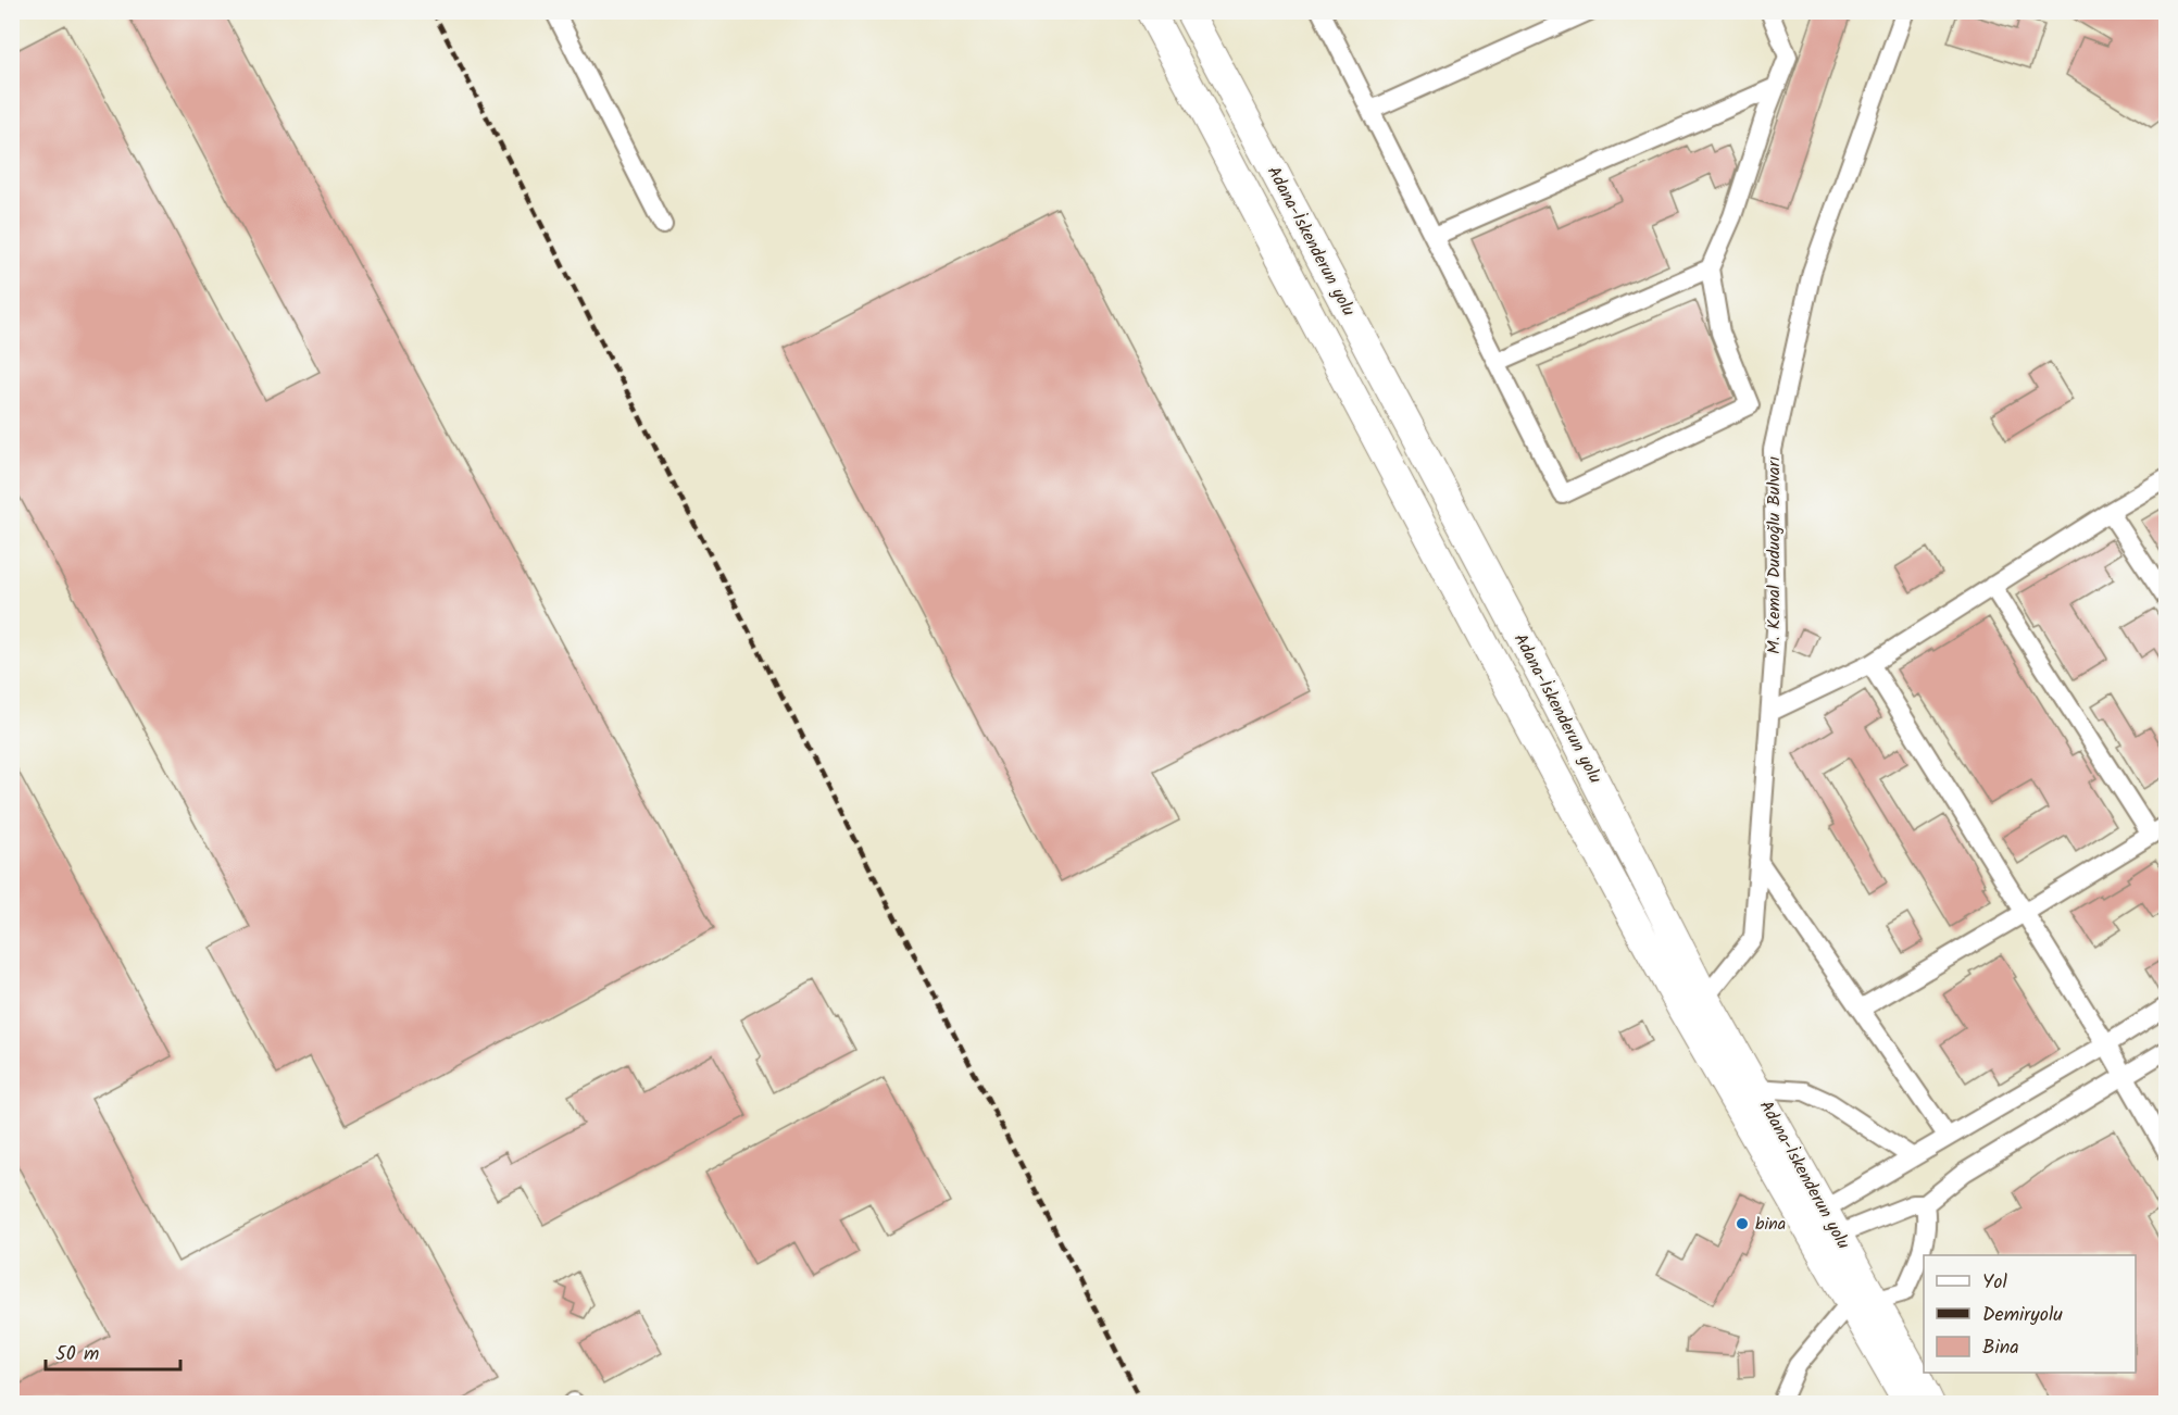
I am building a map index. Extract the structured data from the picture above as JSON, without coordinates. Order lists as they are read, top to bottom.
{
  "streets": {
    "highway": ["Adana-İskenderun yolu"],
    "street": ["M. Kemal Duduoğlu Bulvarı"]
  },
  "crossings": [
    ["Adana-İskenderun yolu", "M. Kemal Duduoğlu Bulvarı"]
  ],
  "places": ["bina"],
  "legend": ["Yol", "Demiryolu", "Bina"],
  "scale_bar": "50 m"
}
